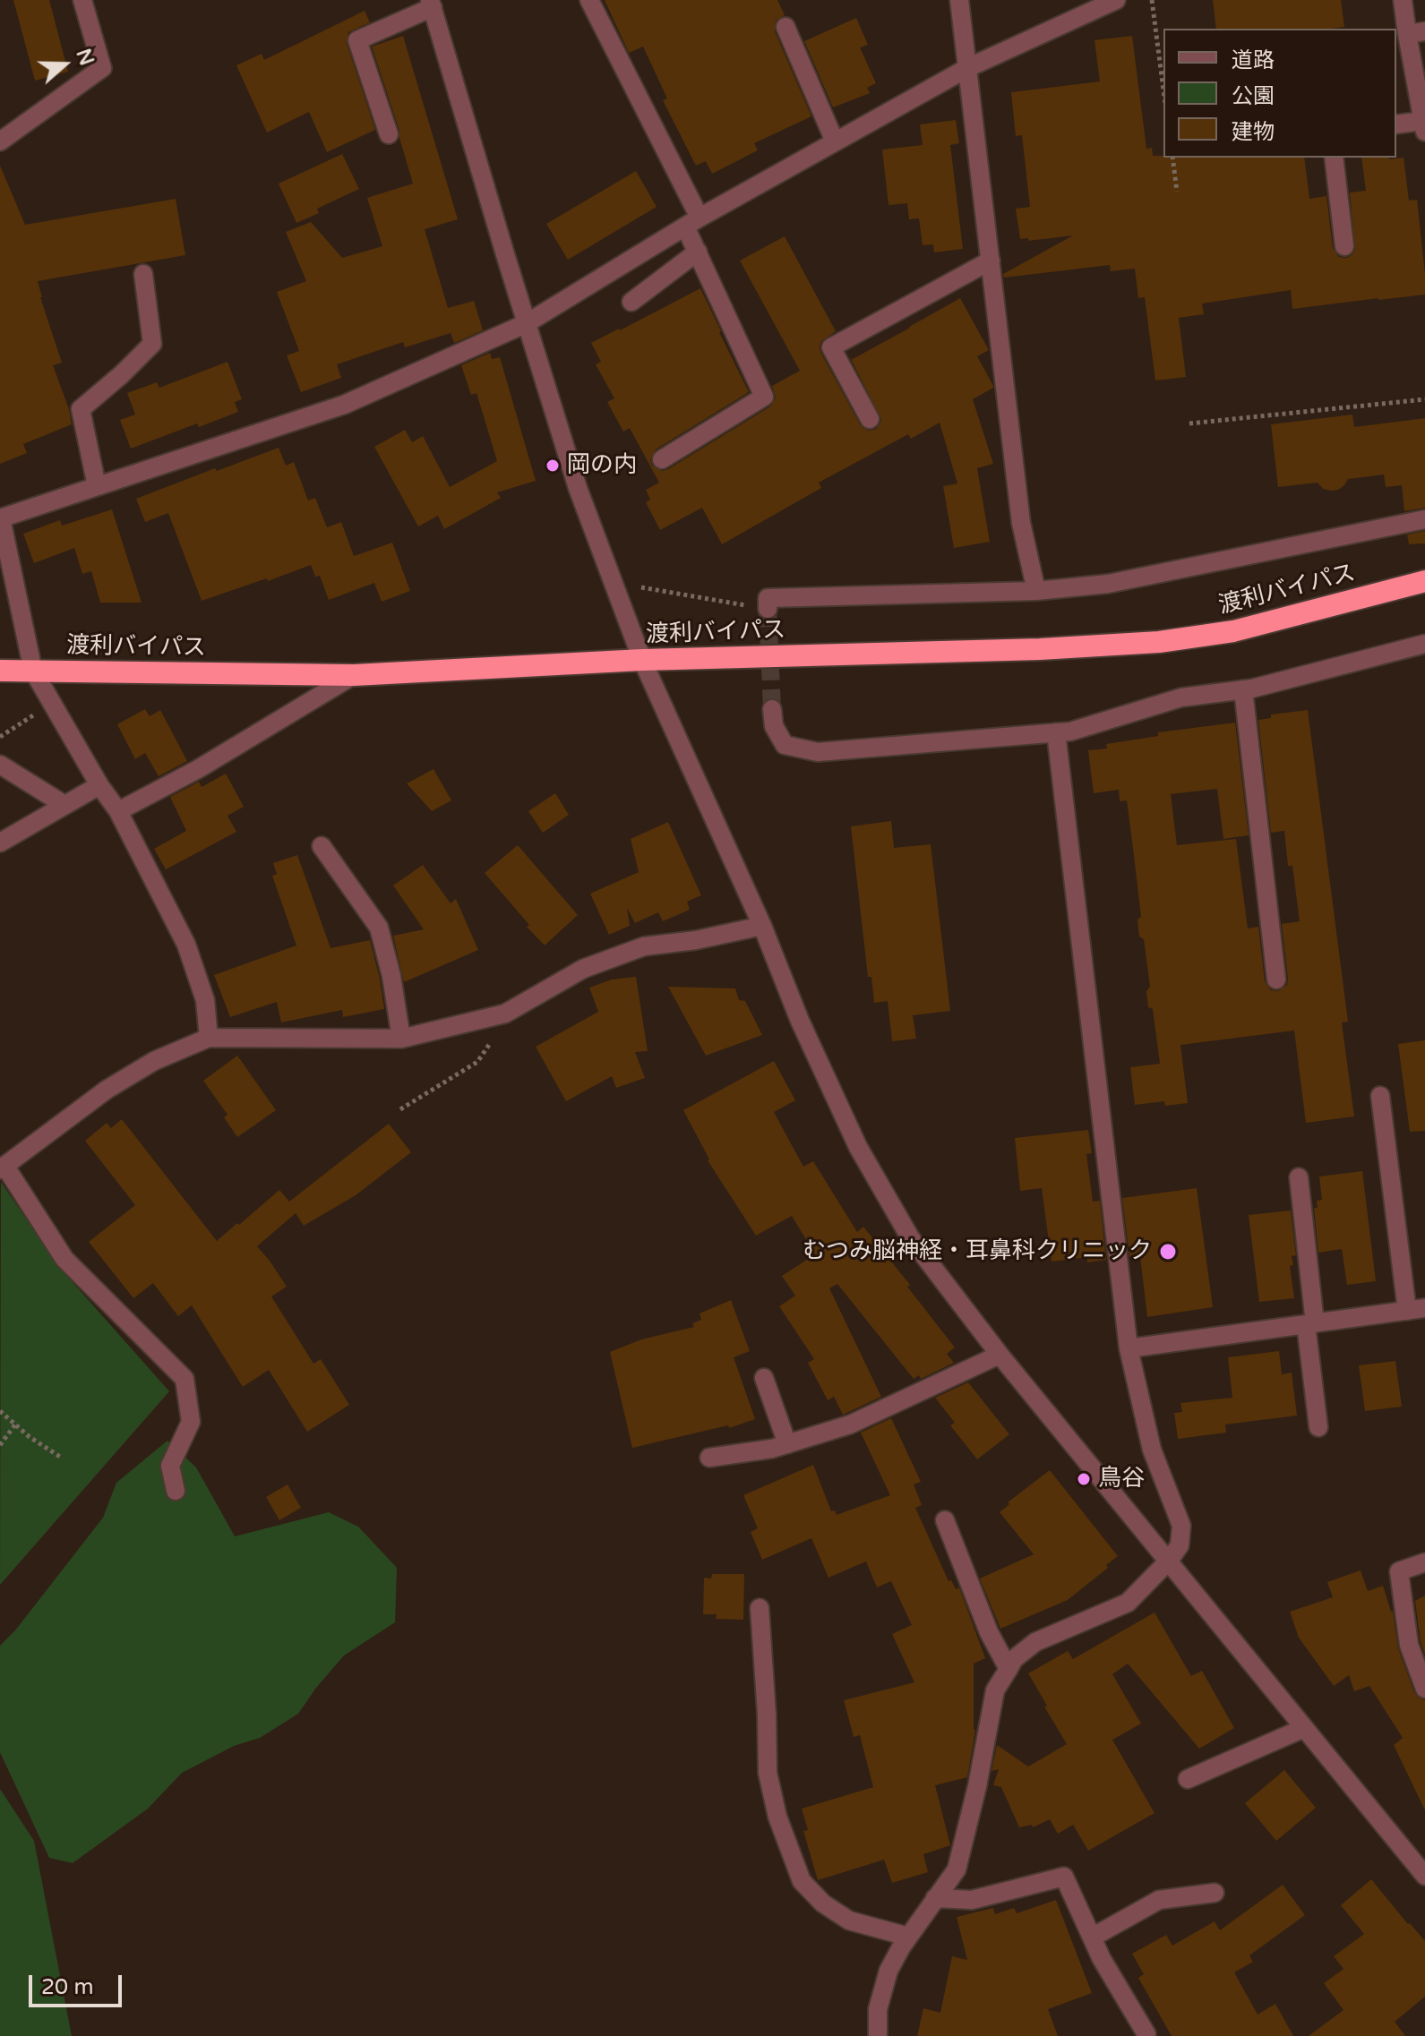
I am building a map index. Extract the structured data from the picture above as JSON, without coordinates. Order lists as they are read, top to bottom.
{
  "streets": {
    "highway": ["渡利バイパス"]
  },
  "places": ["岡の内", "むつみ脳神経・耳鼻科クリニック", "鳥谷"],
  "legend": ["道路", "公園", "建物"],
  "scale_bar": "20 m",
  "north": "right"
}
